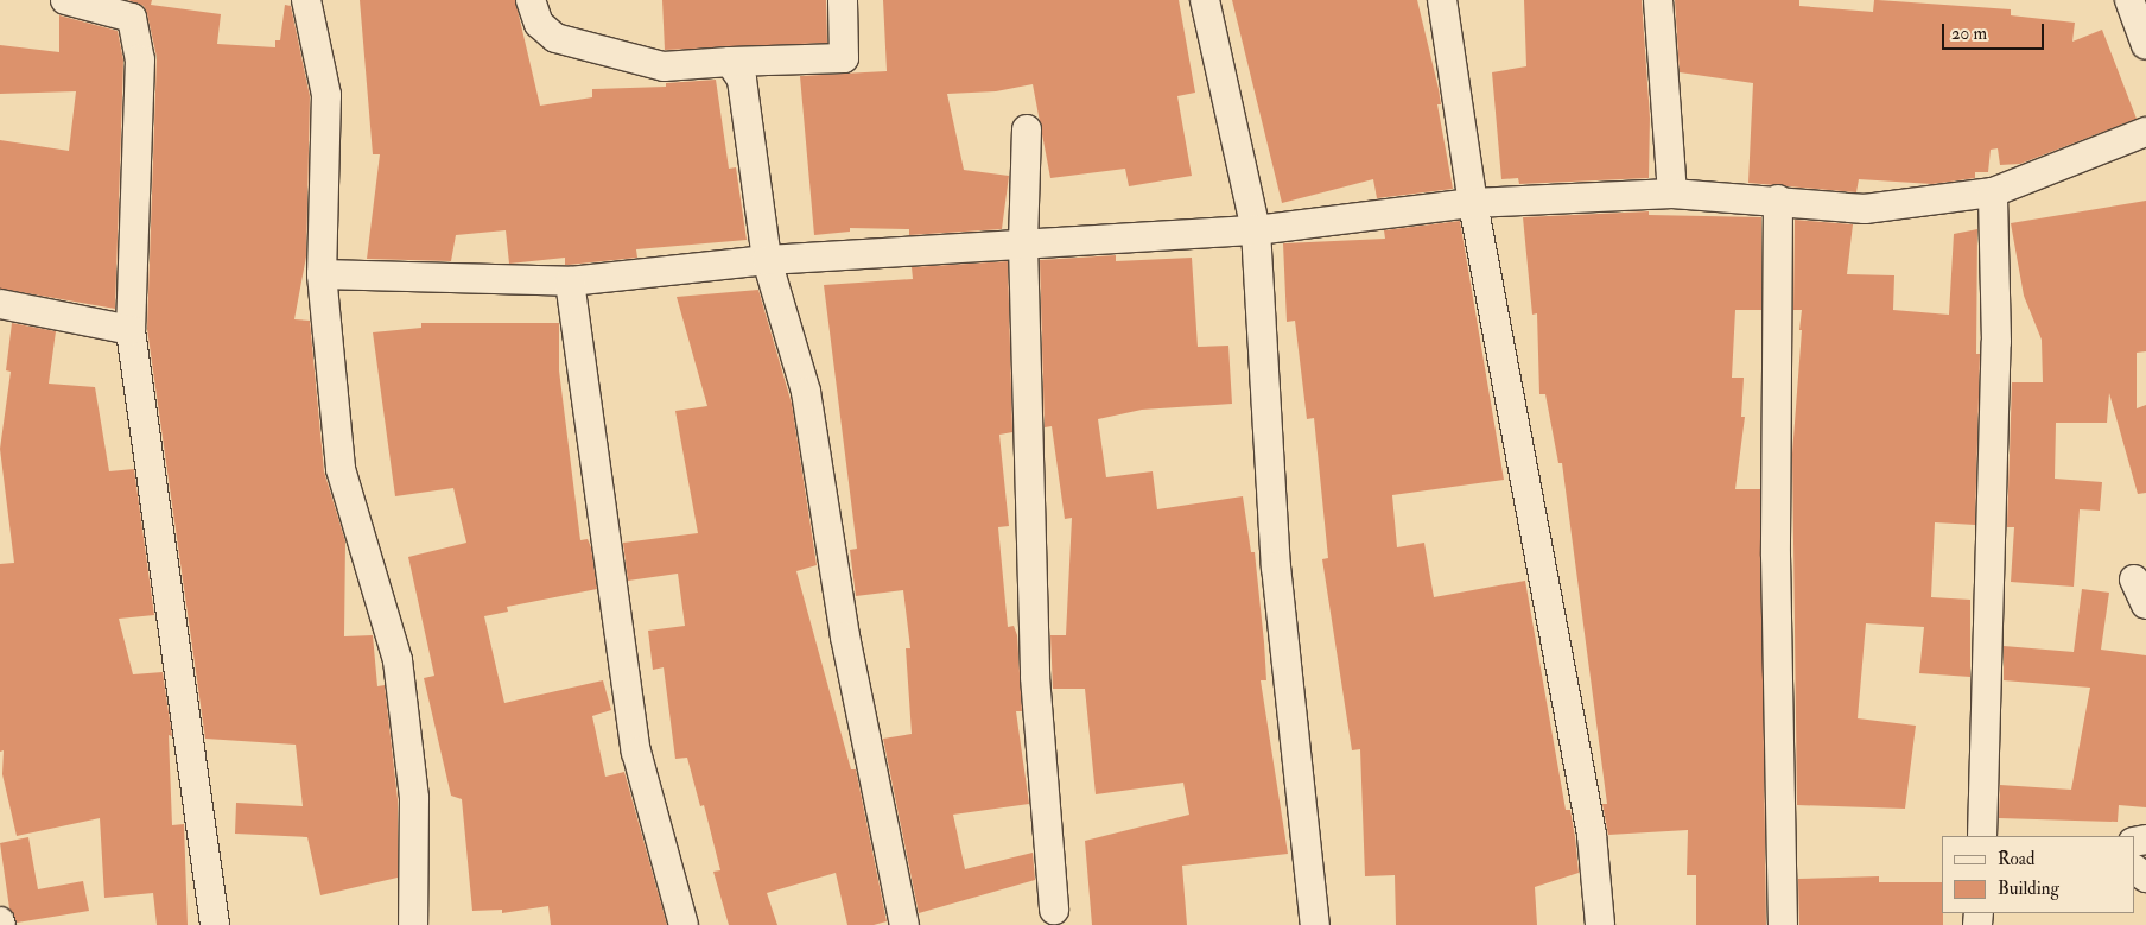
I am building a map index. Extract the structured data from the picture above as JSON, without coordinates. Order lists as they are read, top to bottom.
{
  "legend": ["Road", "Building"],
  "scale_bar": "20 m"
}
